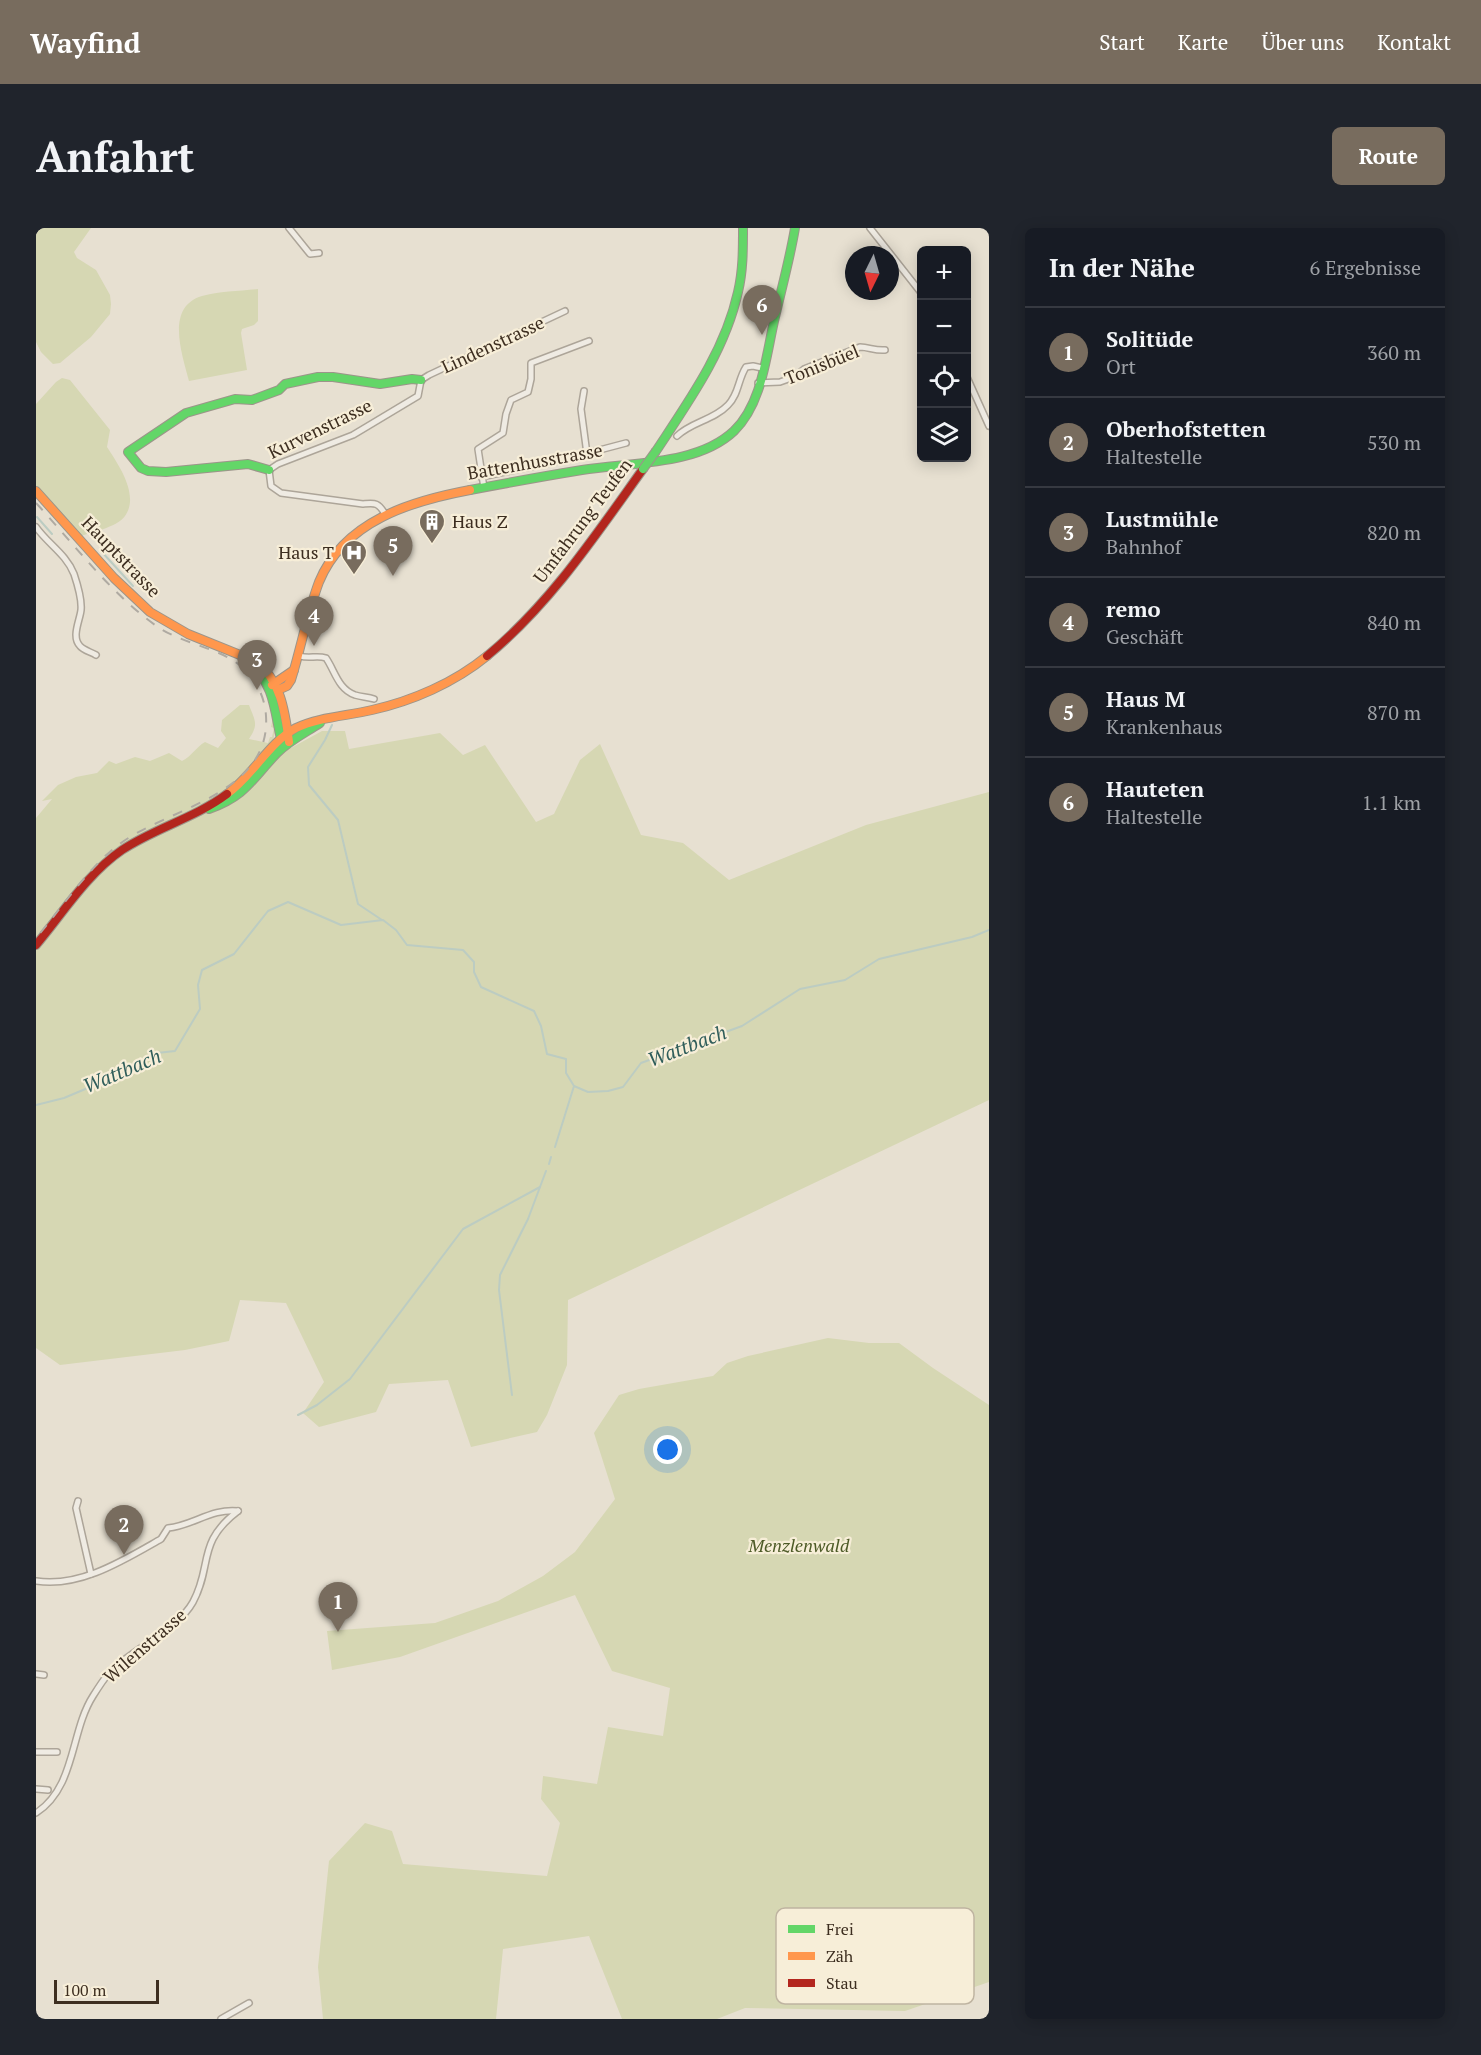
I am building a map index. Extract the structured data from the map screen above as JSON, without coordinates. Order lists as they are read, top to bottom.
{
  "streets": {
    "street": [
      "Lindenstrasse",
      "Tonisbüel",
      "Kurvenstrasse",
      "Battenhusstrasse",
      "Umfahrung Teufen",
      "Hauptstrasse",
      "Wilenstrasse"
    ]
  },
  "crossings": [
    ["Lindenstrasse", "Kurvenstrasse"],
    ["Tonisbüel", "Battenhusstrasse"],
    ["Kurvenstrasse", "Battenhusstrasse"],
    ["Battenhusstrasse", "Hauptstrasse"]
  ],
  "water": ["Wattbach"],
  "parks": ["Menzlenwald"],
  "places": {
    "building": ["Haus Z"],
    "hospital": ["Haus T"]
  },
  "legend": ["Frei", "Zäh", "Stau"],
  "scale_bar": "100 m",
  "north": "bottom",
  "page": {
    "header": "Wayfind",
    "nav": [
      "Start",
      "Karte",
      "Über uns",
      "Kontakt"
    ],
    "buttons": "Route",
    "title": "Anfahrt",
    "heading": ["In der Nähe", "6 Ergebnisse"],
    "map_buttons": ["+", "−"],
    "pins": [
      "6",
      "5",
      "4",
      "3",
      "2",
      "1"
    ],
    "list": [
      {
        "mark": "1",
        "name": "Solitüde",
        "note": "Ort",
        "value": "360 m"
      },
      {
        "mark": "2",
        "name": "Oberhofstetten",
        "note": "Haltestelle",
        "value": "530 m"
      },
      {
        "mark": "3",
        "name": "Lustmühle",
        "note": "Bahnhof",
        "value": "820 m"
      },
      {
        "mark": "4",
        "name": "remo",
        "note": "Geschäft",
        "value": "840 m"
      },
      {
        "mark": "5",
        "name": "Haus M",
        "note": "Krankenhaus",
        "value": "870 m"
      },
      {
        "mark": "6",
        "name": "Hauteten",
        "note": "Haltestelle",
        "value": "1.1 km"
      }
    ],
    "scale": "100 m"
  }
}
